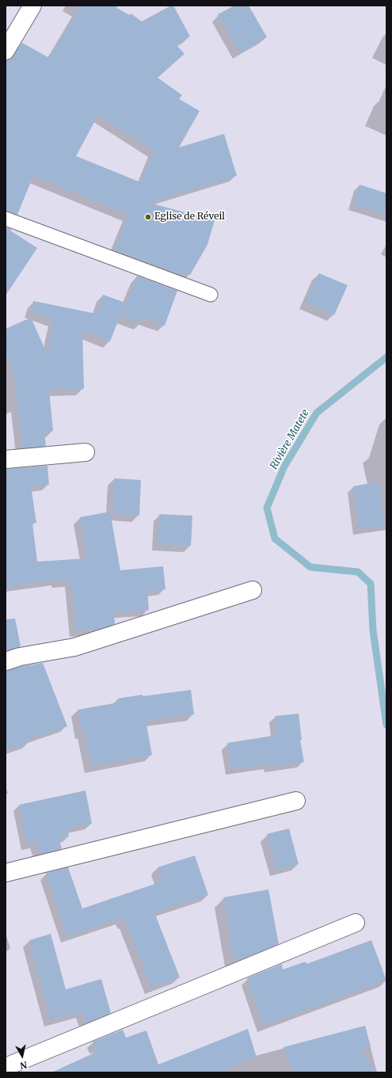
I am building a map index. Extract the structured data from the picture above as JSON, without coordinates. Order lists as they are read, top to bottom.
{
  "water": ["Rivière Matete"],
  "places": ["Eglise de Réveil"],
  "north": "bottom"
}
